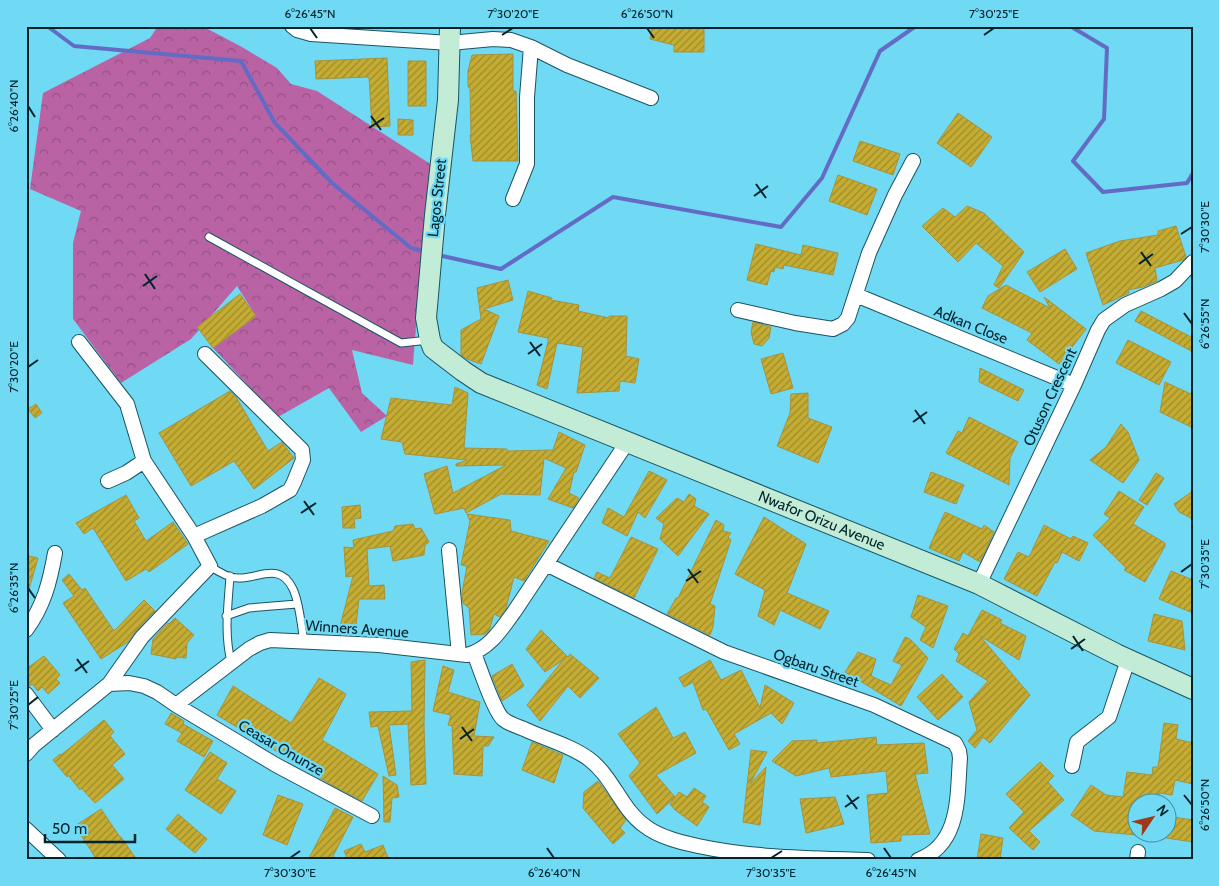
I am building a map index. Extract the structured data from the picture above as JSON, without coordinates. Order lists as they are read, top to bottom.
{
  "streets": {
    "street": [
      "Lagos Street",
      "Adkan Close",
      "Otuson Crescent",
      "Nwafor Orizu Avenue",
      "Winners Avenue",
      "Ogbaru Street",
      "Ceasar Onunze"
    ]
  },
  "crossings": [
    ["Lagos Street", "Nwafor Orizu Avenue"],
    ["Adkan Close", "Otuson Crescent"],
    ["Otuson Crescent", "Nwafor Orizu Avenue"],
    ["Winners Avenue", "Ceasar Onunze"]
  ],
  "scale_bar": "50 m",
  "north": "top right",
  "coordinates": [
    "6°26'45\"N",
    "7°30'20\"E",
    "6°26'50\"N",
    "7°30'25\"E",
    "6°26'40\"N",
    "7°30'30\"E",
    "6°26'55\"N",
    "7°30'35\"E",
    "6°26'35\"N"
  ]
}
